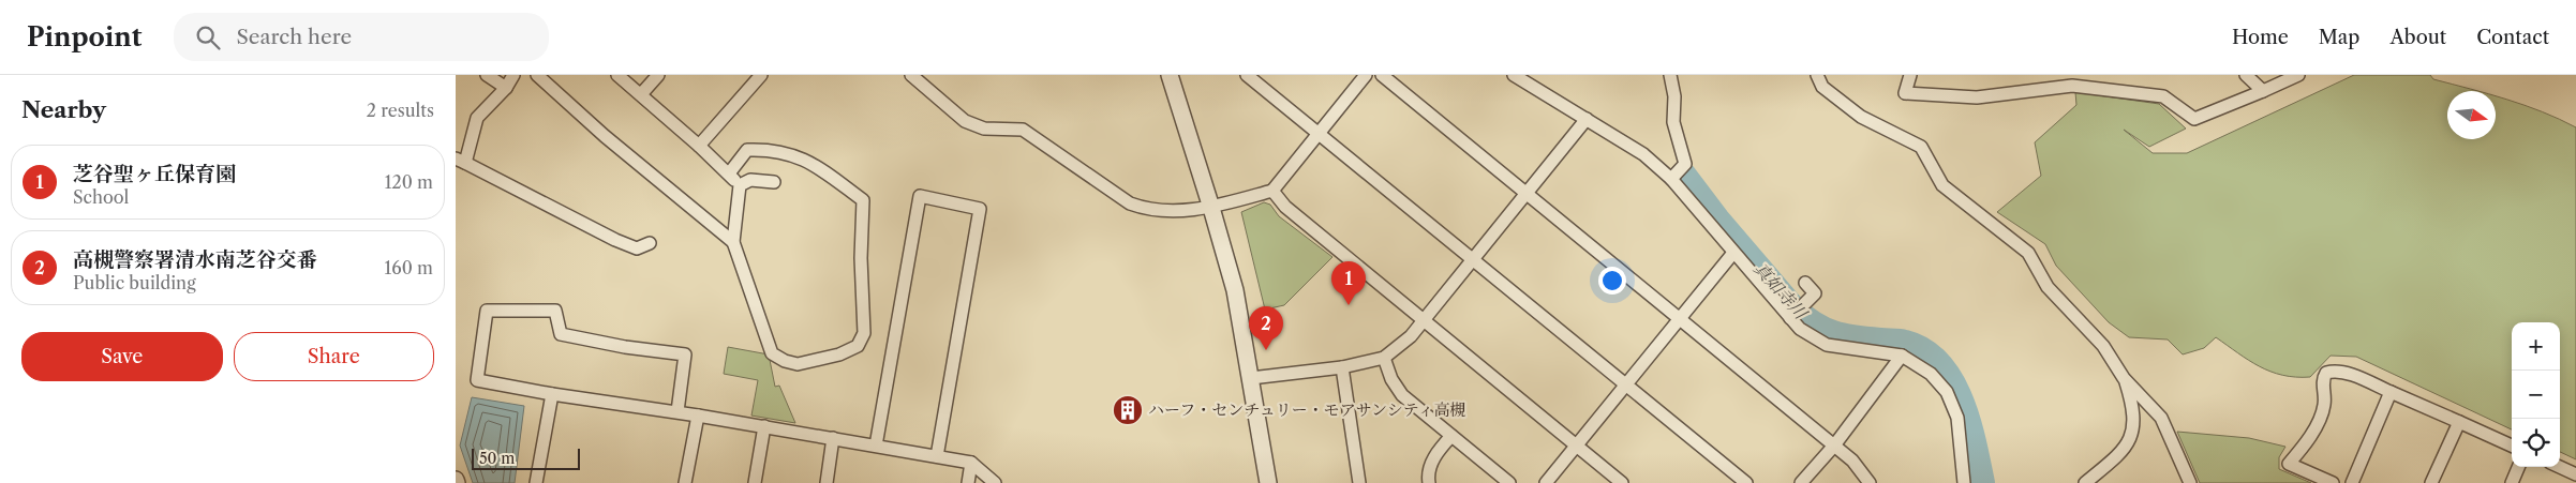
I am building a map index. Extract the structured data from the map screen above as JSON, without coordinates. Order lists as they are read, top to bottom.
{
  "water": ["真如寺川"],
  "places": {
    "building": ["ハーフ・センチュリー・モアサンシティ高槻"]
  },
  "scale_bar": "50 m",
  "north": "right",
  "page": {
    "header": "Pinpoint",
    "search": "Search here",
    "nav": [
      "Home",
      "Map",
      "About",
      "Contact"
    ],
    "heading": ["Nearby", "2 results"],
    "list": [
      {
        "mark": "1",
        "name": "芝谷聖ヶ丘保育園",
        "note": "School",
        "value": "120 m"
      },
      {
        "mark": "2",
        "name": "高槻警察署清水南芝谷交番",
        "note": "Public building",
        "value": "160 m"
      }
    ],
    "pins": ["1", "2"],
    "buttons": ["Save", "Share"],
    "map_buttons": ["+", "−"],
    "scale": "50 m"
  }
}
